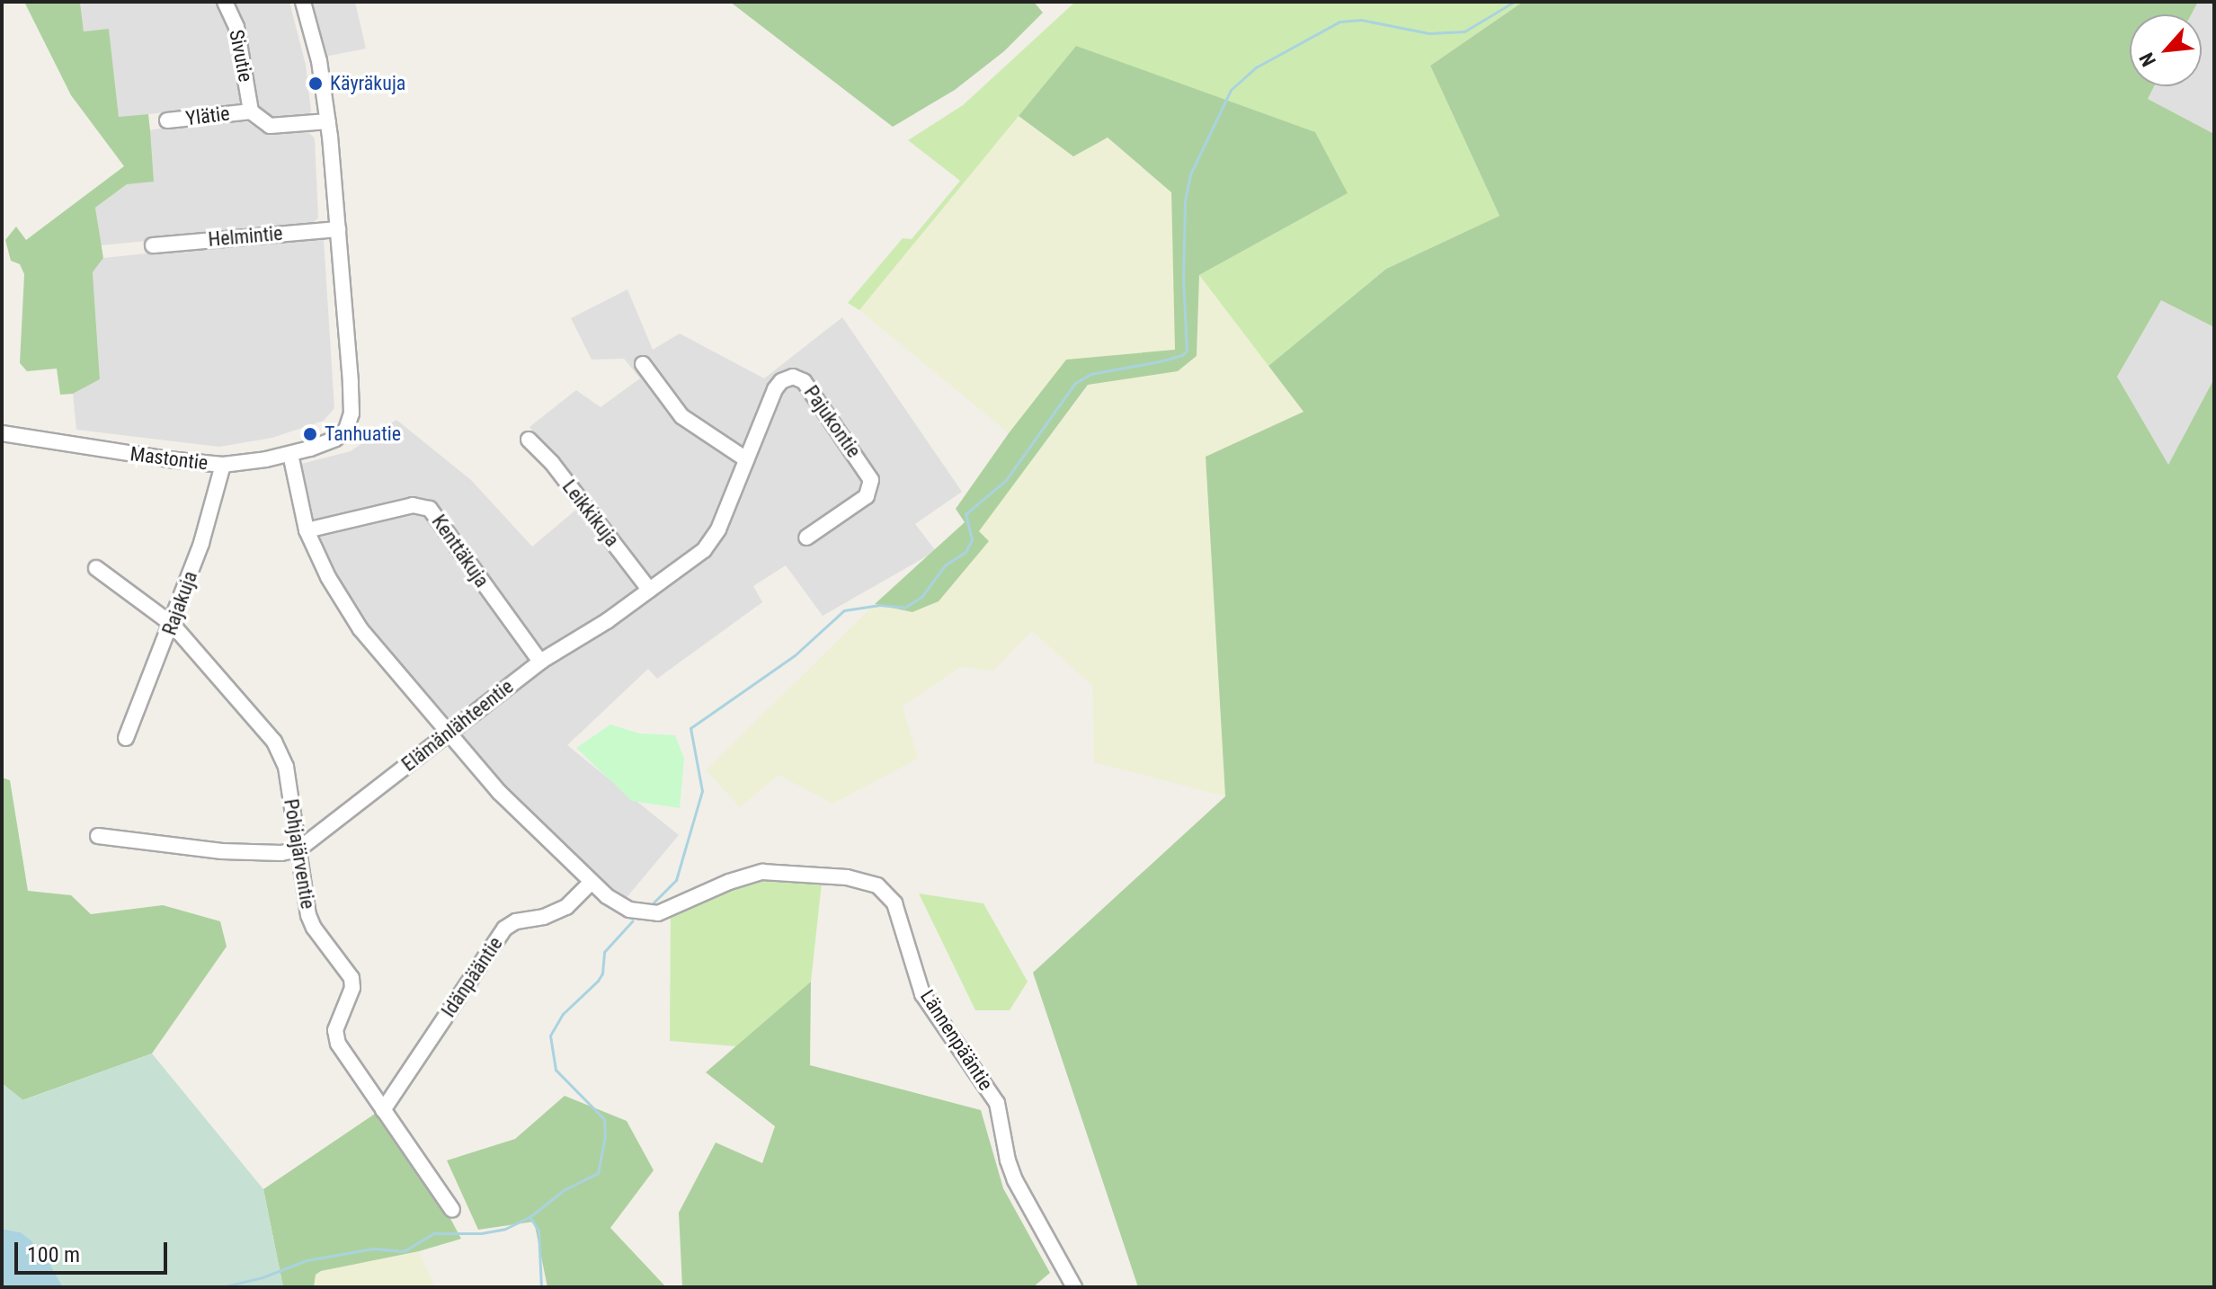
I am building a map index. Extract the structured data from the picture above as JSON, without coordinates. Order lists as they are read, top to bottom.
{
  "streets": {
    "street": [
      "Sivutie",
      "Ylätie",
      "Helmintie",
      "Pajukontie",
      "Mastontie",
      "Leikkikuja",
      "Kenttäkuja",
      "Rajakuja",
      "Elämänlähteentie",
      "Pohjajärventie",
      "Idänpääntie",
      "Lännenpääntie"
    ]
  },
  "crossings": [
    ["Sivutie", "Ylätie"],
    ["Helmintie", "Mastontie"],
    ["Pajukontie", "Elämänlähteentie"],
    ["Mastontie", "Rajakuja"],
    ["Leikkikuja", "Elämänlähteentie"],
    ["Kenttäkuja", "Elämänlähteentie"],
    ["Rajakuja", "Pohjajärventie"],
    ["Elämänlähteentie", "Pohjajärventie"],
    ["Pohjajärventie", "Idänpääntie"],
    ["Idänpääntie", "Lännenpääntie"]
  ],
  "places": ["Käyräkuja", "Tanhuatie"],
  "scale_bar": "100 m",
  "north": "bottom left"
}
